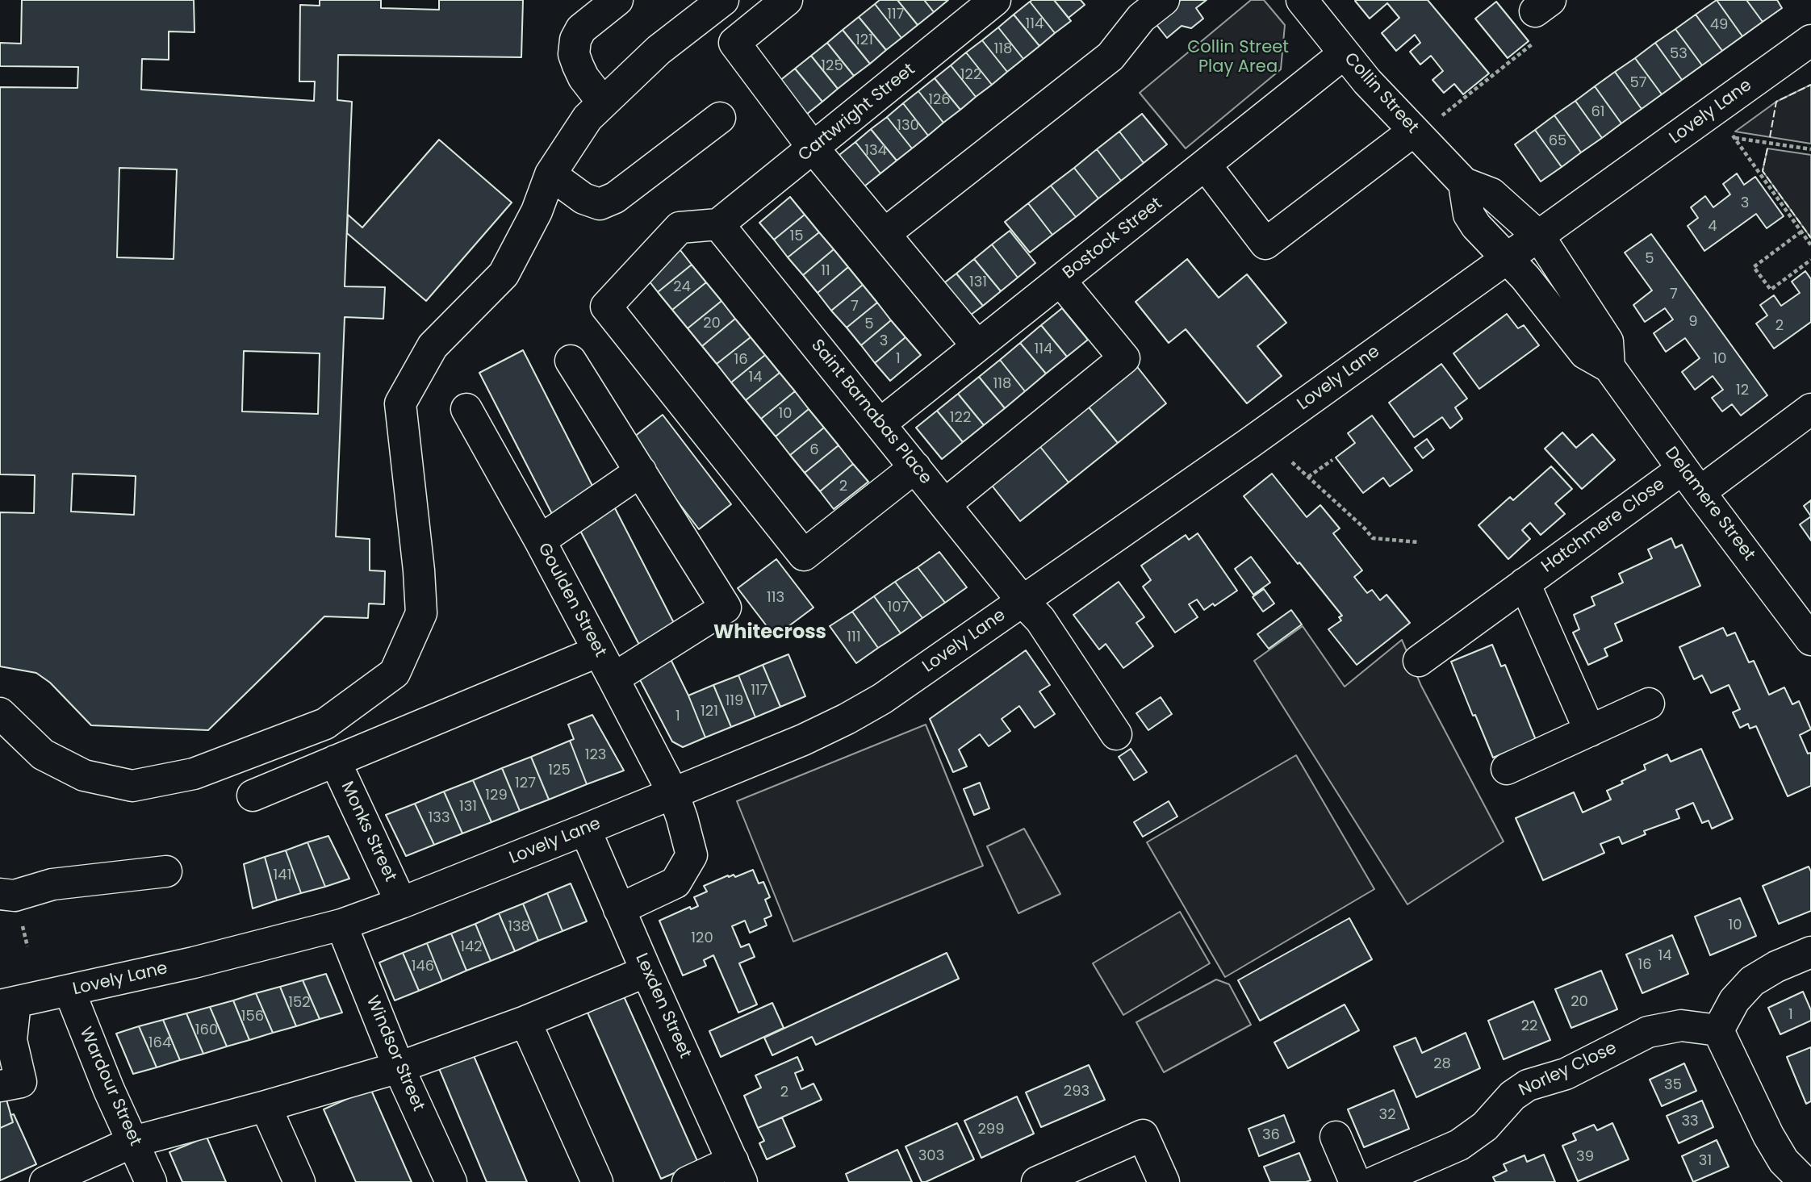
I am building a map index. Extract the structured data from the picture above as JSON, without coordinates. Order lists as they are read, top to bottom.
{
  "streets": {
    "street": [
      "Collin Street",
      "Lovely Lane",
      "Cartwright Street",
      "Bostock Street",
      "Saint Barnabas Place",
      "Delamere Street",
      "Hatchmere Close",
      "Goulden Street",
      "Monks Street",
      "Lexden Street",
      "Windsor Street",
      "Norley Close",
      "Wardour Street"
    ]
  },
  "crossings": [
    ["Collin Street", "Lovely Lane"],
    ["Collin Street", "Bostock Street"],
    ["Collin Street", "Delamere Street"],
    ["Lovely Lane", "Saint Barnabas Place"],
    ["Lovely Lane", "Delamere Street"],
    ["Lovely Lane", "Goulden Street"],
    ["Lovely Lane", "Monks Street"],
    ["Lovely Lane", "Lexden Street"],
    ["Lovely Lane", "Windsor Street"],
    ["Lovely Lane", "Wardour Street"],
    ["Cartwright Street", "Saint Barnabas Place"],
    ["Bostock Street", "Saint Barnabas Place"],
    ["Delamere Street", "Hatchmere Close"],
    ["Goulden Street", "Lexden Street"]
  ],
  "districts": ["Whitecross"],
  "parks": ["Collin Street Play Area"],
  "house_numbers": [
    "117",
    "114",
    "49",
    "121",
    "118",
    "53",
    "125",
    "122",
    "57",
    "126",
    "61",
    "130",
    "65",
    "134",
    "3",
    "4",
    "15",
    "5",
    "11",
    "131",
    "24",
    "7",
    "7",
    "9",
    "20",
    "5",
    "2",
    "3",
    "114",
    "1",
    "10",
    "16",
    "14",
    "118",
    "12",
    "10",
    "122",
    "6",
    "2",
    "113",
    "107",
    "111",
    "117",
    "119",
    "121",
    "1",
    "123",
    "125",
    "127",
    "129",
    "131",
    "133",
    "141",
    "10",
    "138",
    "120",
    "142",
    "14",
    "16",
    "146",
    "20",
    "152",
    "1",
    "156",
    "22",
    "160",
    "164",
    "28",
    "35",
    "293",
    "2",
    "32",
    "33",
    "299",
    "36",
    "303",
    "39",
    "31"
  ]
}
